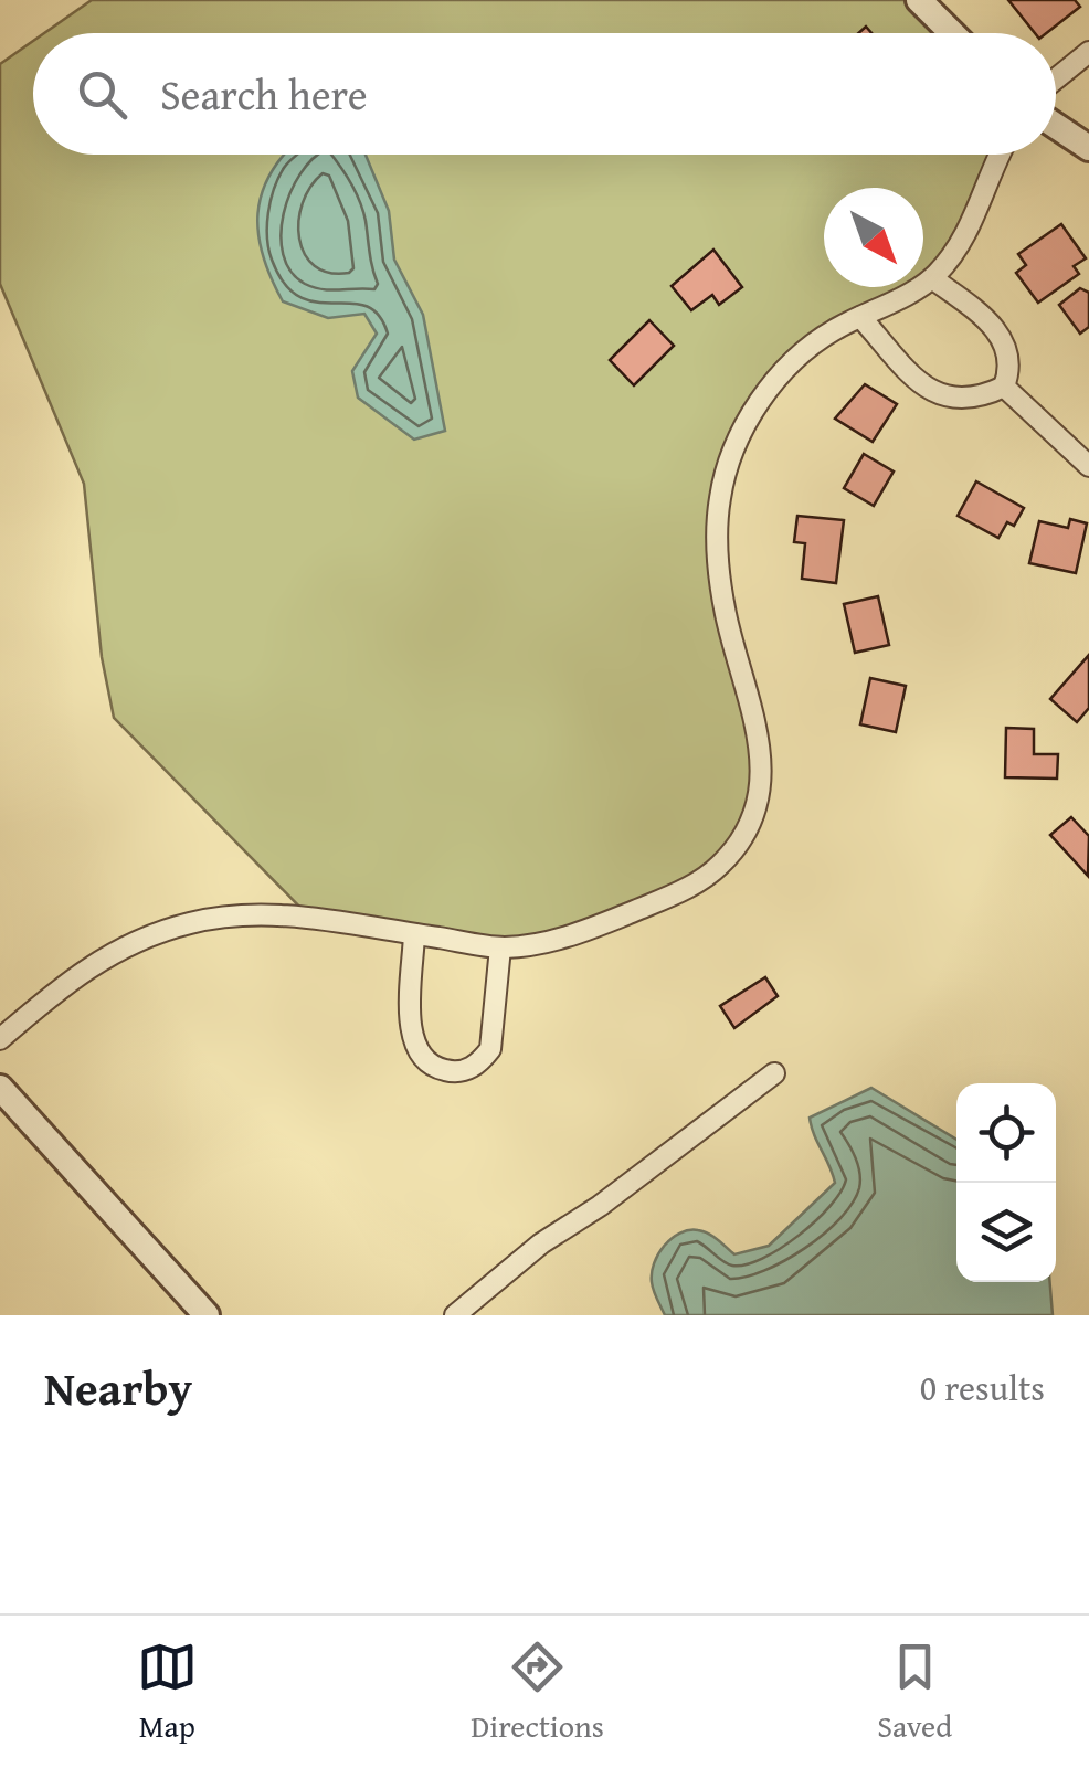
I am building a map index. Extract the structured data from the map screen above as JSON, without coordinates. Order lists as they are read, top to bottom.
{
  "north": "bottom right",
  "page": {
    "search": "Search here",
    "heading": ["Nearby", "0 results"],
    "nav": ["Map", "Directions", "Saved"]
  }
}
